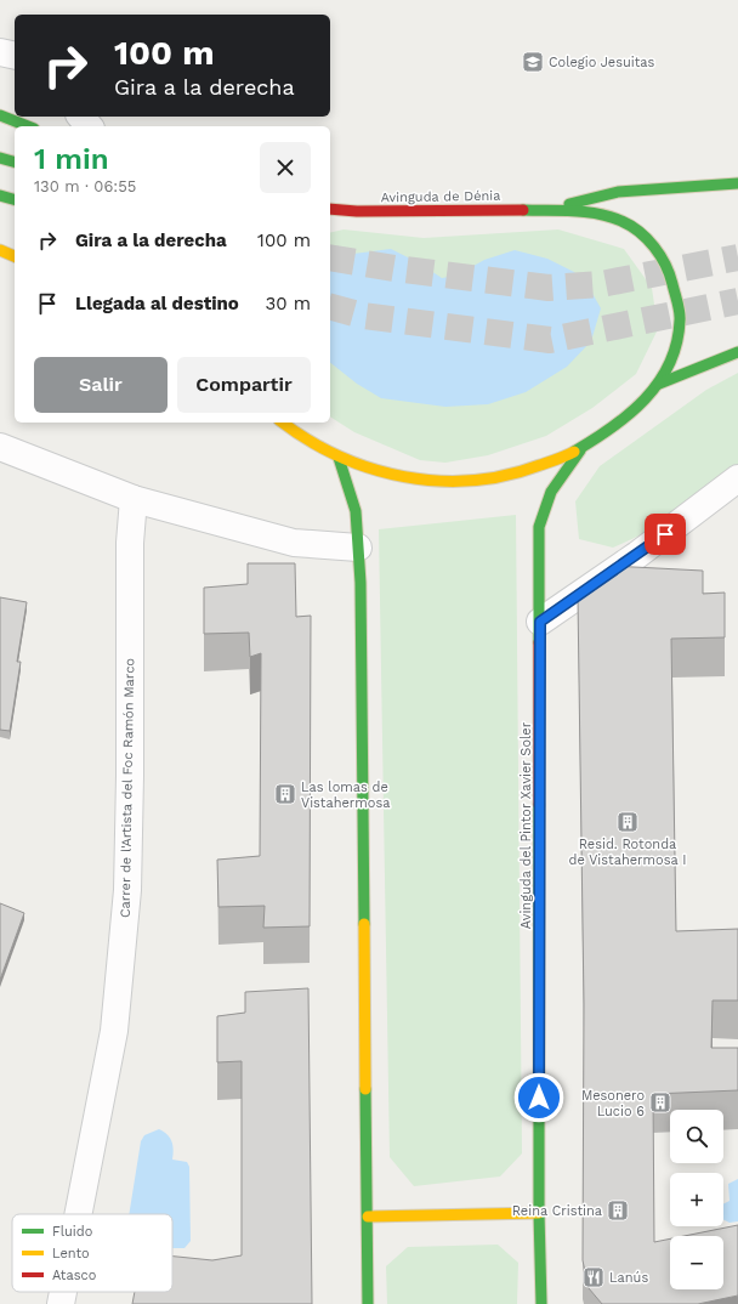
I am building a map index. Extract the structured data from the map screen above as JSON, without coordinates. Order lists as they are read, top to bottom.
{
  "streets": {
    "main road": ["Avinguda de Dénia", "Avinguda del Pintor Xavier Soler"],
    "street": ["Carrer de l'Artista del Foc Ramón Marco"]
  },
  "crossings": [
    ["Avinguda de Dénia", "Avinguda del Pintor Xavier Soler"]
  ],
  "places": {
    "school or university": ["Colegio Jesuitas"],
    "building": [
      "Las lomas de Vistahermosa",
      "Resid. Rotonda de Vistahermosa I",
      "Mesonero Lucio 6",
      "Reina Cristina"
    ],
    "restaurant": ["Lanús"]
  },
  "legend": ["Fluido", "Lento", "Atasco"],
  "page": {
    "turn": ["100 m", "Gira a la derecha"],
    "heading": ["1 min", "130 m · 06:55"],
    "list": [
      {
        "name": "Gira a la derecha",
        "value": "100 m"
      },
      {
        "name": "Llegada al destino",
        "value": "30 m"
      }
    ],
    "buttons": ["Salir", "Compartir"],
    "map_buttons": ["+", "−"]
  }
}
